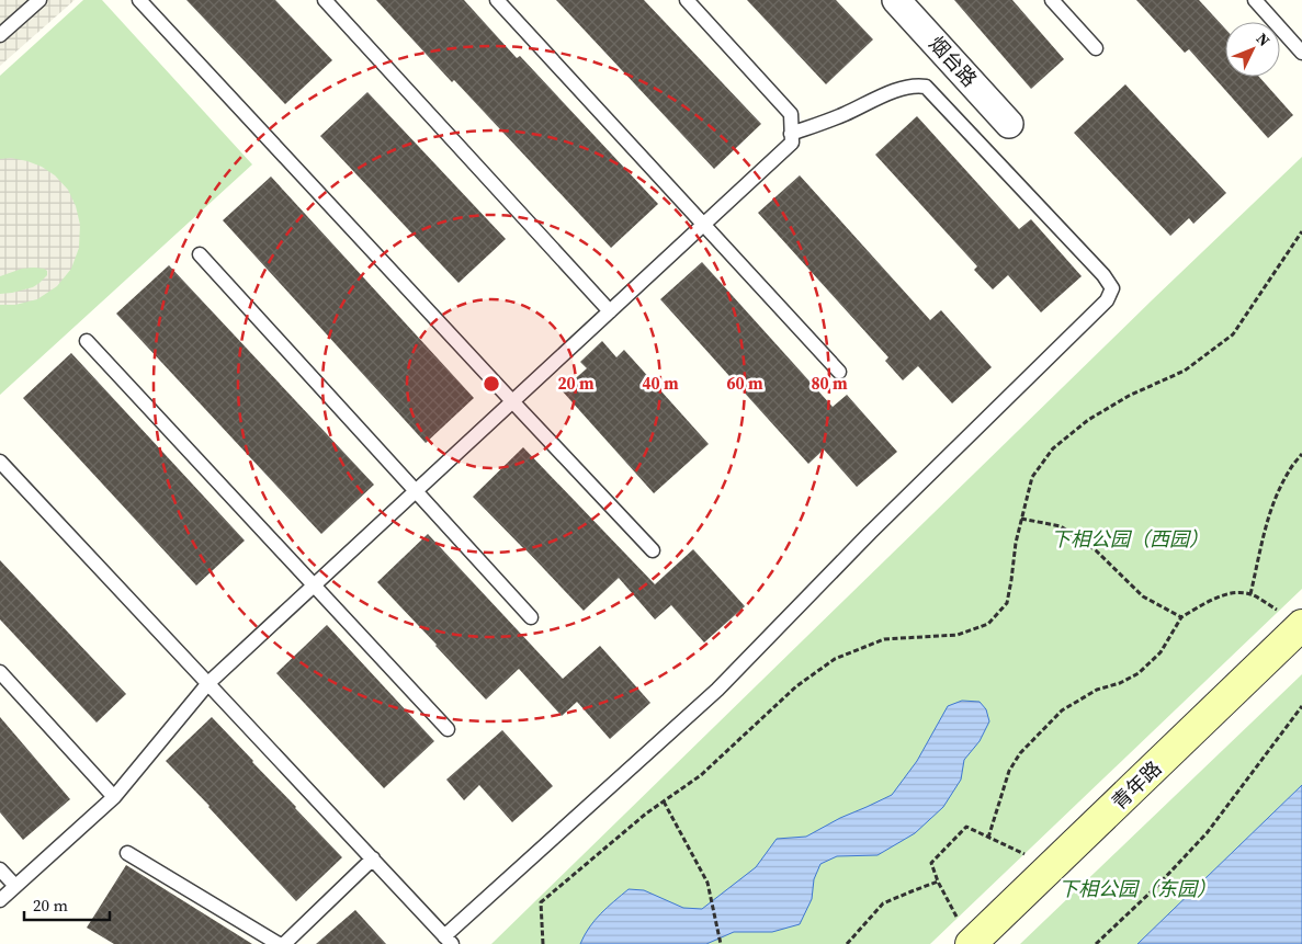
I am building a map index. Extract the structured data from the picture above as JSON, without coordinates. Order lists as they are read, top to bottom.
{
  "streets": {
    "street": ["烟台路", "青年路"]
  },
  "parks": ["下相公园（西园）", "下相公园（东园）"],
  "scale_bar": "20 m",
  "north": "top right",
  "rings": [
    "20 m",
    "40 m",
    "60 m",
    "80 m"
  ]
}
